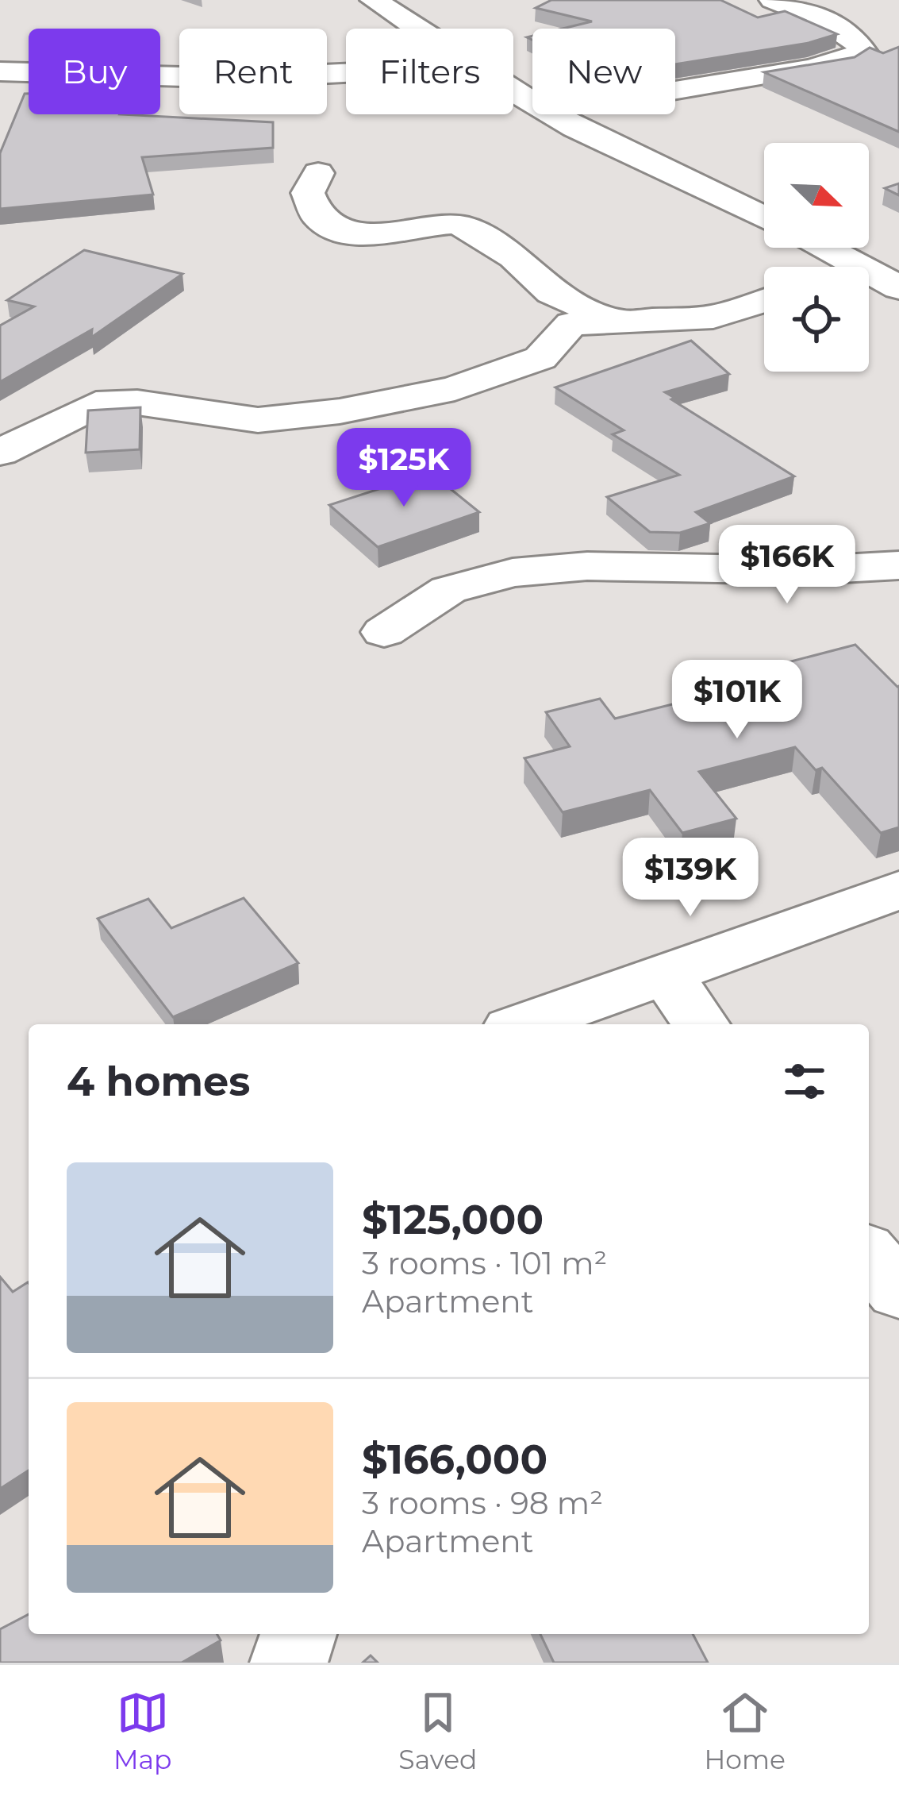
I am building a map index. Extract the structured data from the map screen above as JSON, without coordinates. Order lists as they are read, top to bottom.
{
  "north": "bottom right",
  "page": {
    "chip": [
      "Buy",
      "Rent",
      "Filters",
      "New"
    ],
    "price": [
      "$125K",
      "$166K",
      "$101K",
      "$139K"
    ],
    "heading": "4 homes",
    "list": [
      {
        "name": "$125,000",
        "note": "3 rooms · 101 m² · Apartment"
      },
      {
        "name": "$166,000",
        "note": "3 rooms · 98 m² · Apartment"
      }
    ],
    "tabs": ["Map", "Saved", "Home"]
  }
}
